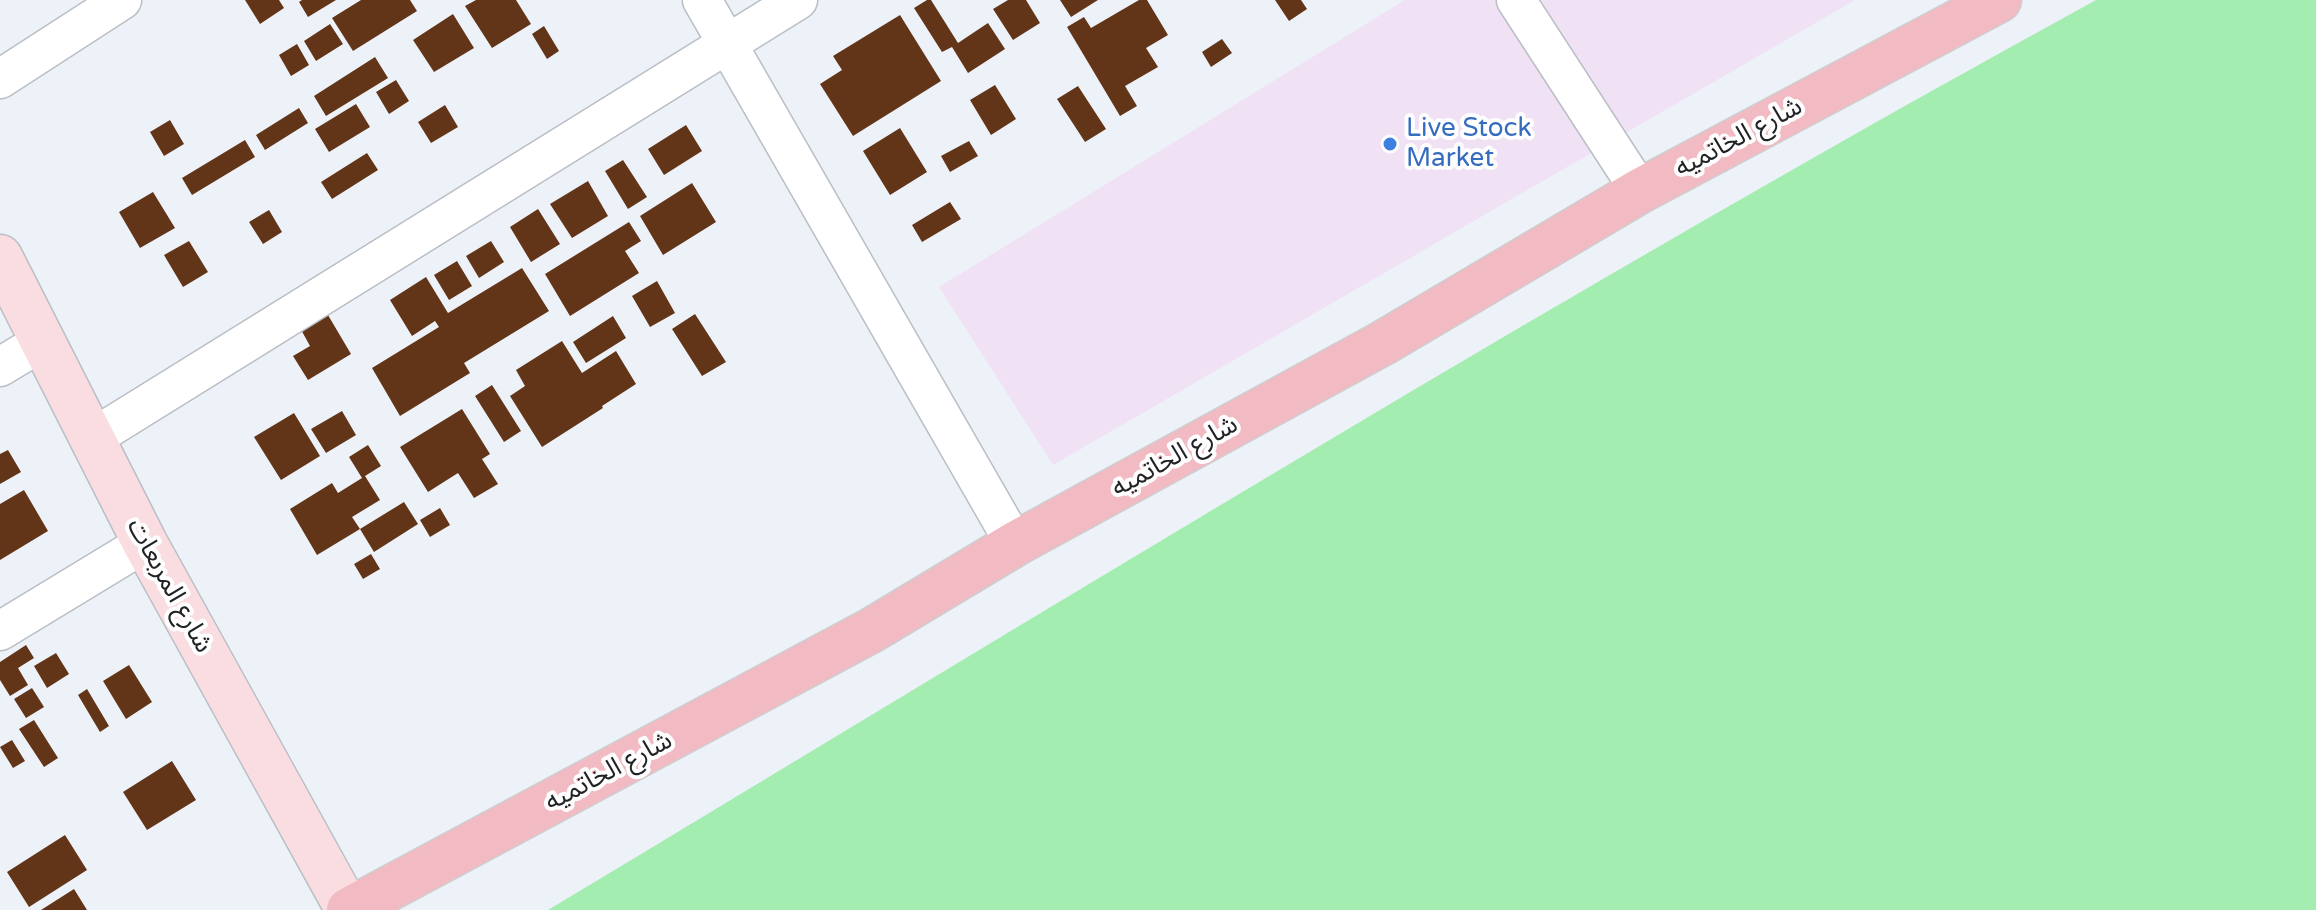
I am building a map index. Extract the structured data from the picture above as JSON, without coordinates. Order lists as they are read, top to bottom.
{
  "streets": {
    "main road": ["شارع الخاتميه"],
    "street": ["شارع المربعات"]
  },
  "crossings": [
    ["شارع الخاتميه", "شارع المربعات"]
  ],
  "places": ["Live Stock Market"]
}
